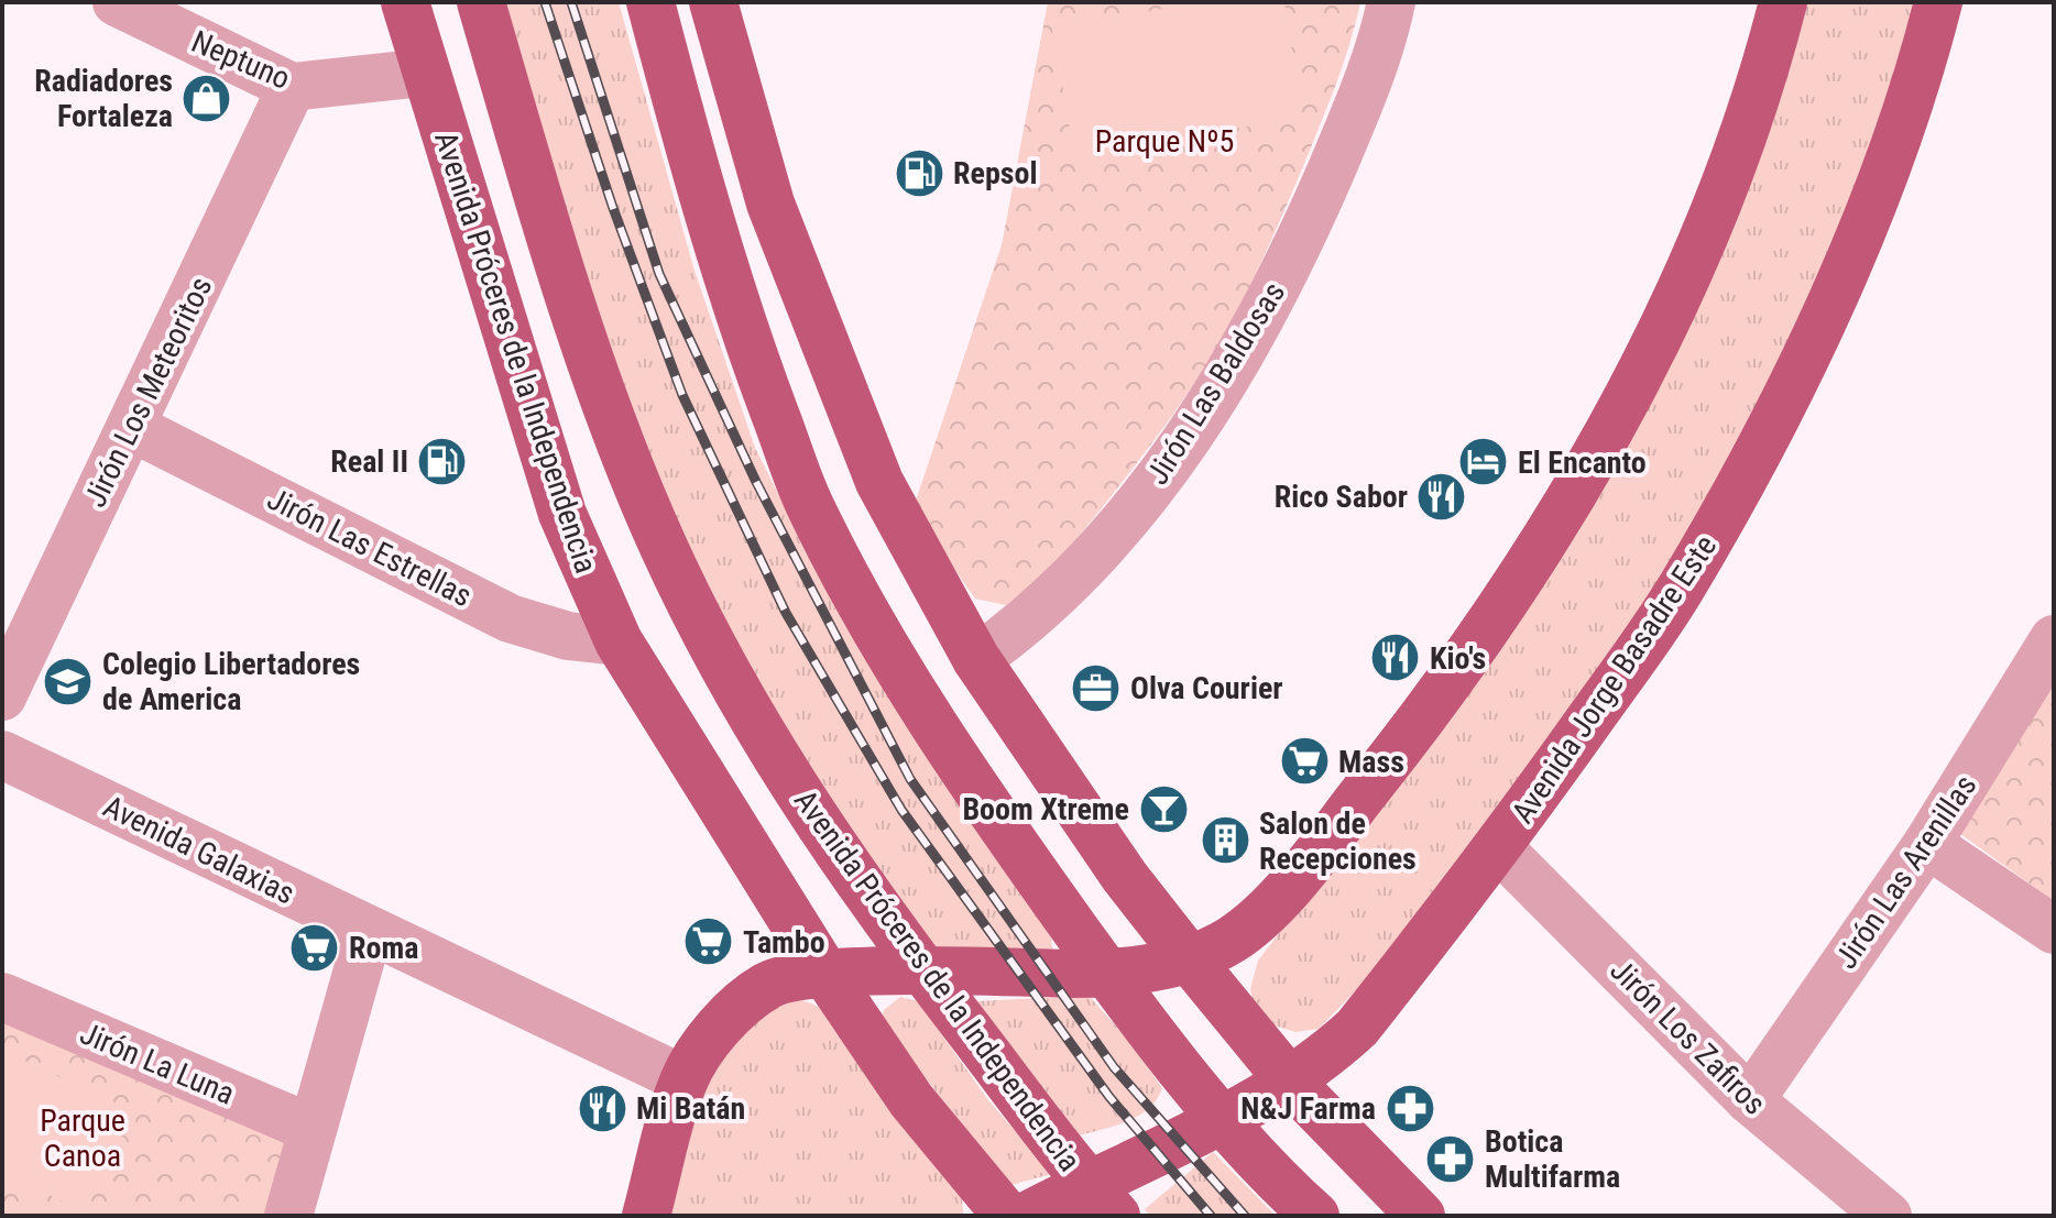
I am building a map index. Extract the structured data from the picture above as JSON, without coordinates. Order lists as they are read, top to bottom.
{
  "streets": {
    "main road": ["Avenida Próceres de la Independencia", "Avenida Jorge Basadre Este"],
    "street": [
      "Neptuno",
      "Jirón Las Baldosas",
      "Jirón Los Meteoritos",
      "Jirón Las Estrellas",
      "Avenida Galaxias",
      "Jirón Las Arenillas",
      "Jirón Los Zafiros",
      "Jirón La Luna"
    ]
  },
  "crossings": [
    ["Neptuno", "Avenida Próceres de la Independencia"],
    ["Neptuno", "Jirón Los Meteoritos"],
    ["Avenida Próceres de la Independencia", "Jirón Las Estrellas"],
    ["Avenida Próceres de la Independencia", "Avenida Jorge Basadre Este"],
    ["Jirón Los Meteoritos", "Jirón Las Estrellas"],
    ["Avenida Jorge Basadre Este", "Jirón Los Zafiros"],
    ["Jirón Las Arenillas", "Jirón Los Zafiros"]
  ],
  "parks": ["Parque Nº5", "Parque Canoa"],
  "places": {
    "shop": ["Radiadores Fortaleza"],
    "fuel station": ["Repsol", "Real II"],
    "hotel": ["El Encanto"],
    "restaurant": ["Rico Sabor", "Kio's", "Mi Batán"],
    "school or university": ["Colegio Libertadores de America"],
    "office": ["Olva Courier"],
    "supermarket": ["Mass", "Tambo", "Roma"],
    "bar": ["Boom Xtreme"],
    "building": ["Salon de Recepciones"],
    "pharmacy": ["N&J Farma", "Botica Multifarma"]
  }
}
